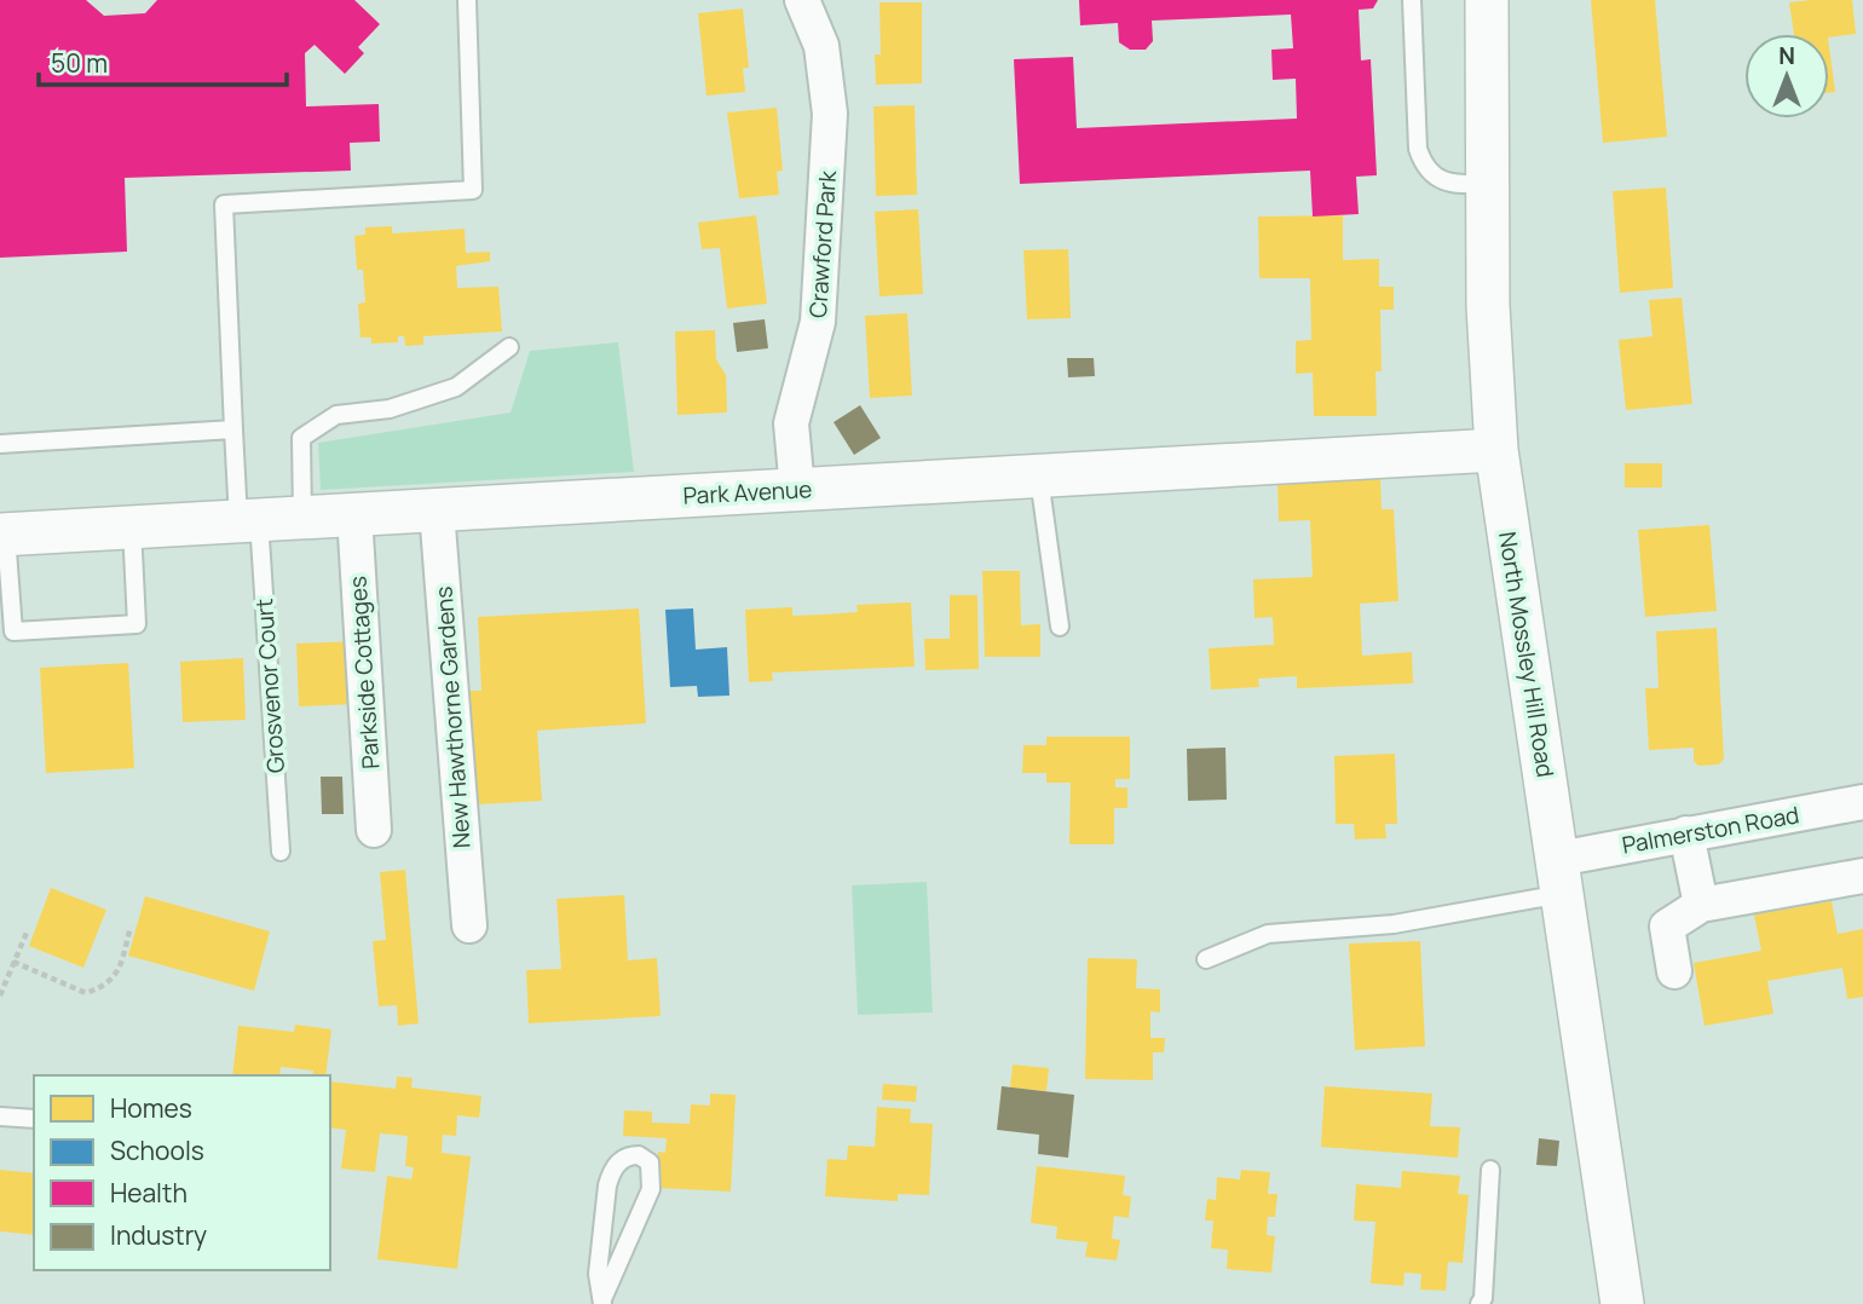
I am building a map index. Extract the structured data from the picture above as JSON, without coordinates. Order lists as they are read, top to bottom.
{
  "streets": {
    "street": [
      "Crawford Park",
      "Park Avenue",
      "North Mossley Hill Road",
      "Parkside Cottages",
      "New Hawthorne Gardens",
      "Palmerston Road"
    ],
    "lane": ["Grosvenor Court"]
  },
  "crossings": [
    ["Crawford Park", "Park Avenue"],
    ["Park Avenue", "North Mossley Hill Road"],
    ["Park Avenue", "Parkside Cottages"],
    ["Park Avenue", "Grosvenor Court"],
    ["Park Avenue", "New Hawthorne Gardens"],
    ["North Mossley Hill Road", "Palmerston Road"]
  ],
  "legend": [
    "Homes",
    "Schools",
    "Health",
    "Industry"
  ],
  "scale_bar": "50 m",
  "north": "top"
}
